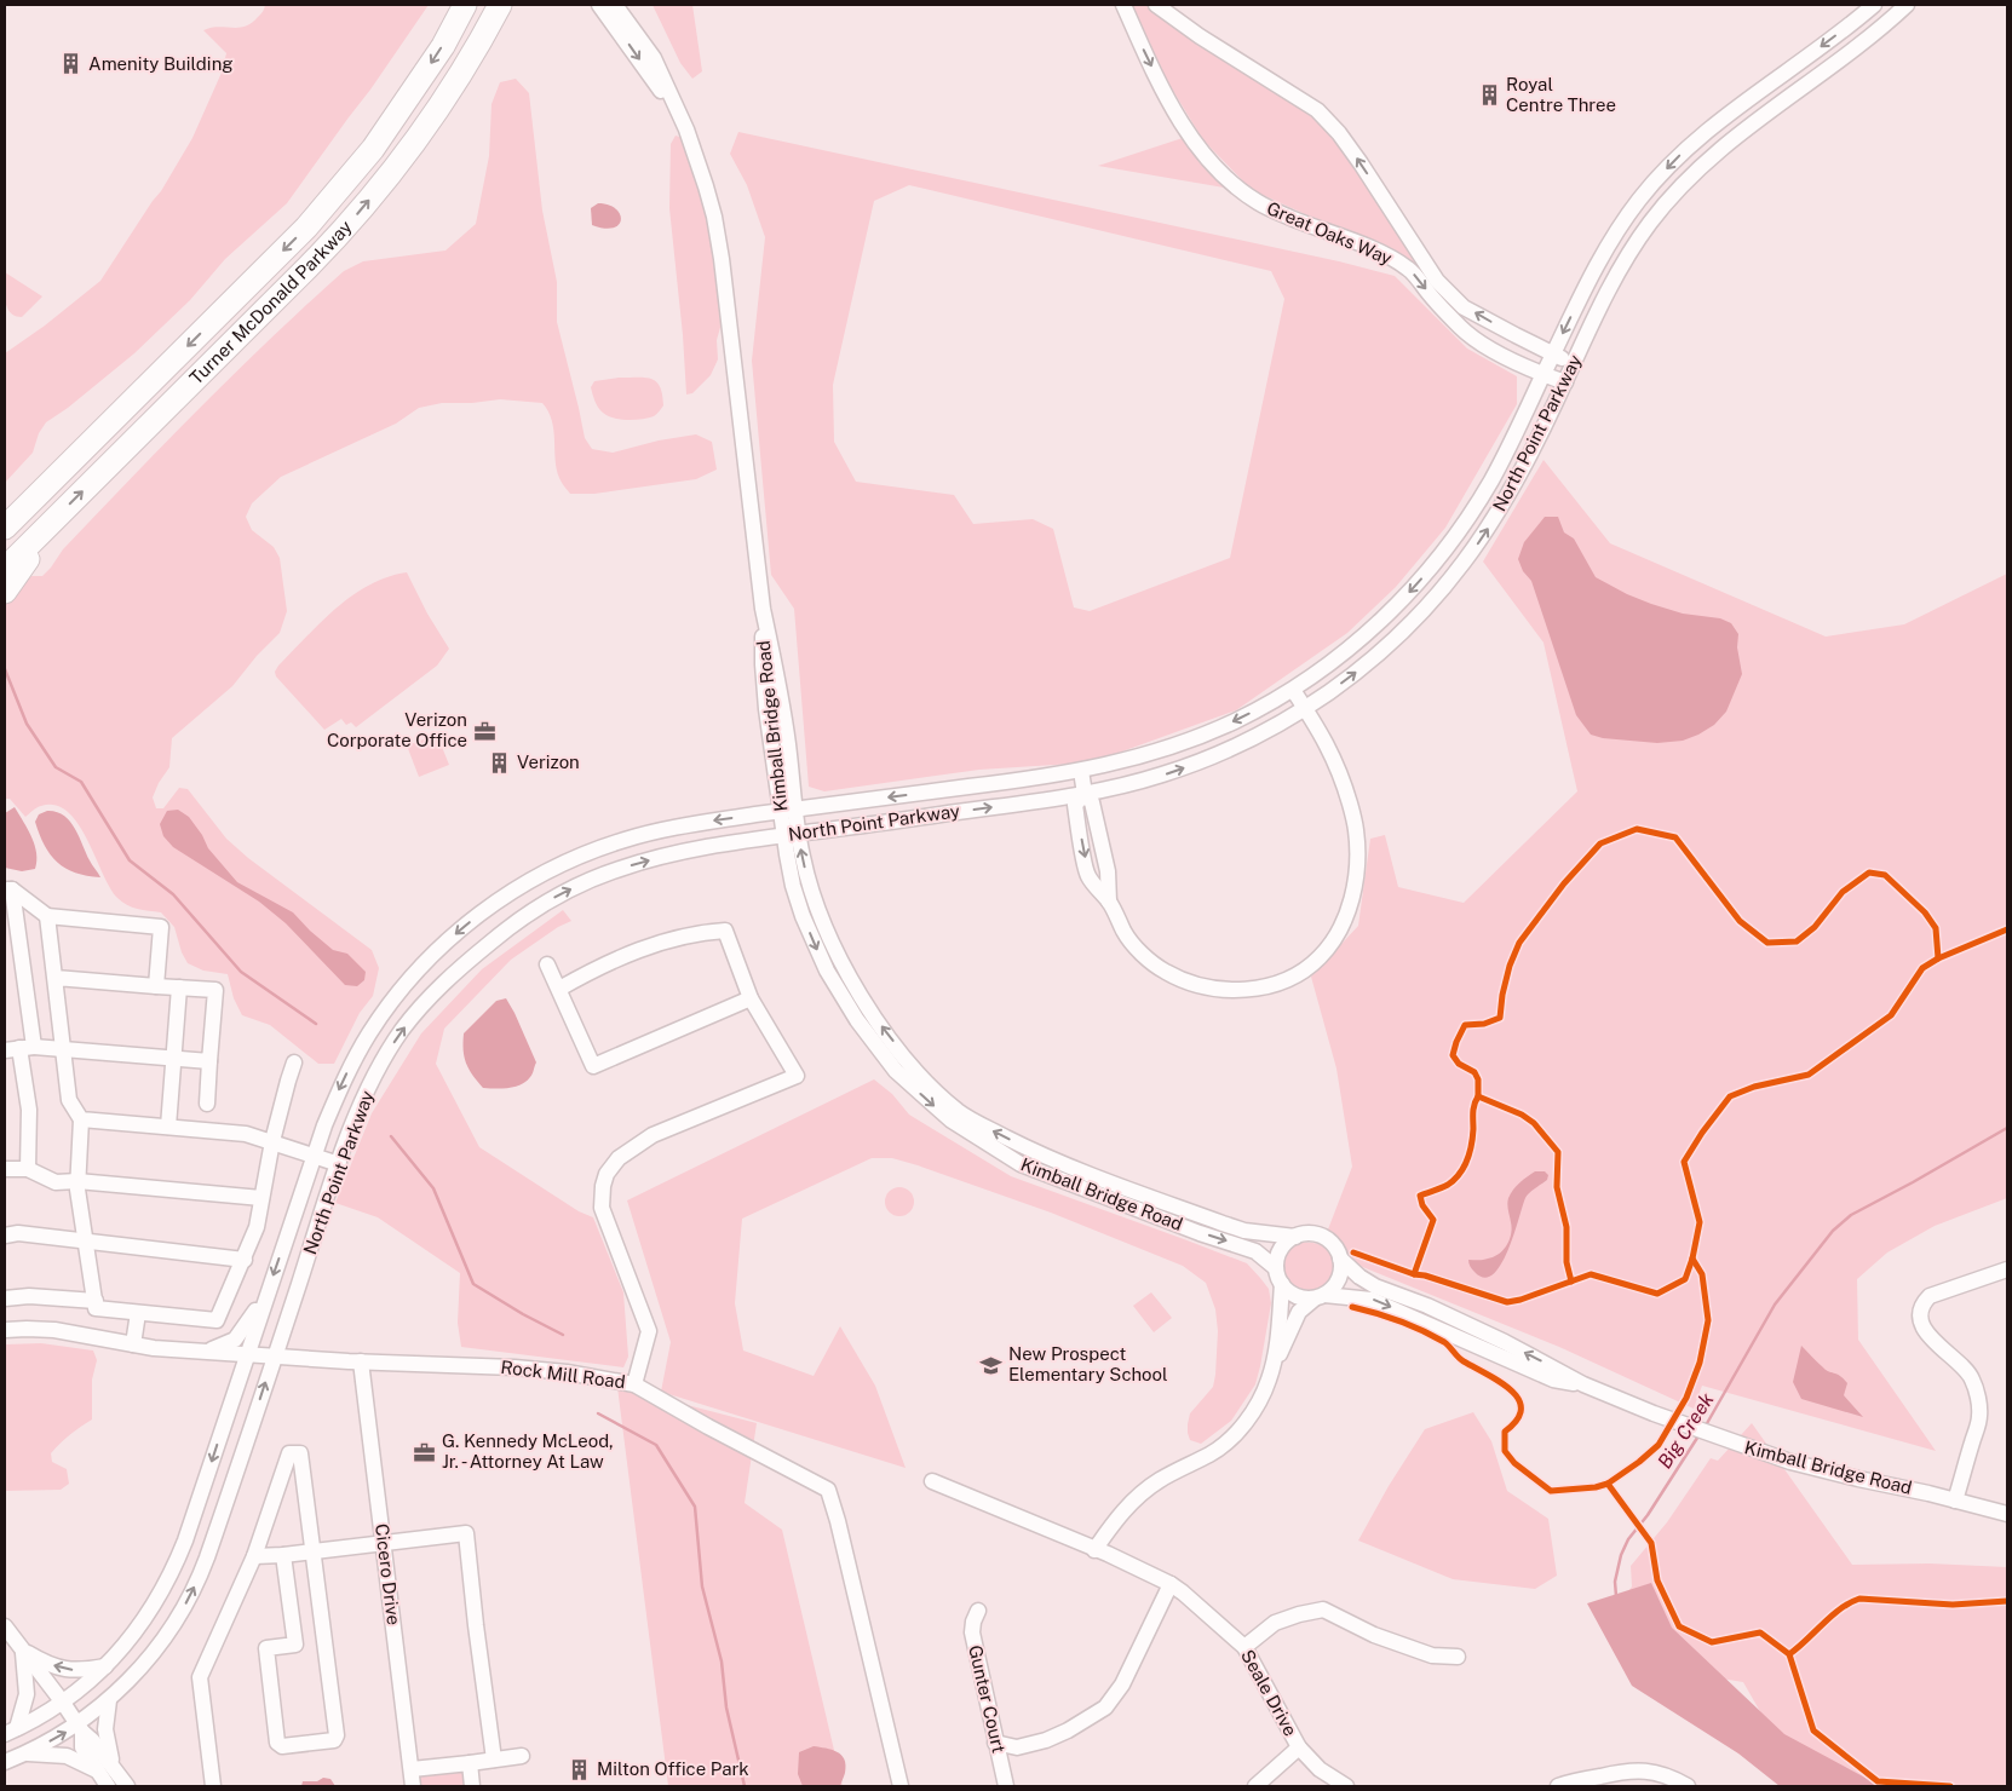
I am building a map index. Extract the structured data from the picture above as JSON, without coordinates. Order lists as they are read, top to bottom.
{
  "streets": {
    "highway": ["Turner McDonald Parkway"],
    "street": [
      "Great Oaks Way",
      "North Point Parkway",
      "Kimball Bridge Road",
      "Rock Mill Road",
      "Cicero Drive",
      "Seale Drive",
      "Gunter Court"
    ]
  },
  "crossings": [
    ["Great Oaks Way", "North Point Parkway"],
    ["North Point Parkway", "Kimball Bridge Road"],
    ["North Point Parkway", "Rock Mill Road"],
    ["Rock Mill Road", "Cicero Drive"]
  ],
  "water": ["Big Creek"],
  "places": {
    "building": [
      "Amenity Building",
      "Royal Centre Three",
      "Verizon",
      "Milton Office Park"
    ],
    "office": ["Verizon Corporate Office", "G. Kennedy McLeod, Jr. - Attorney At Law"],
    "school or university": ["New Prospect Elementary School"]
  }
}
